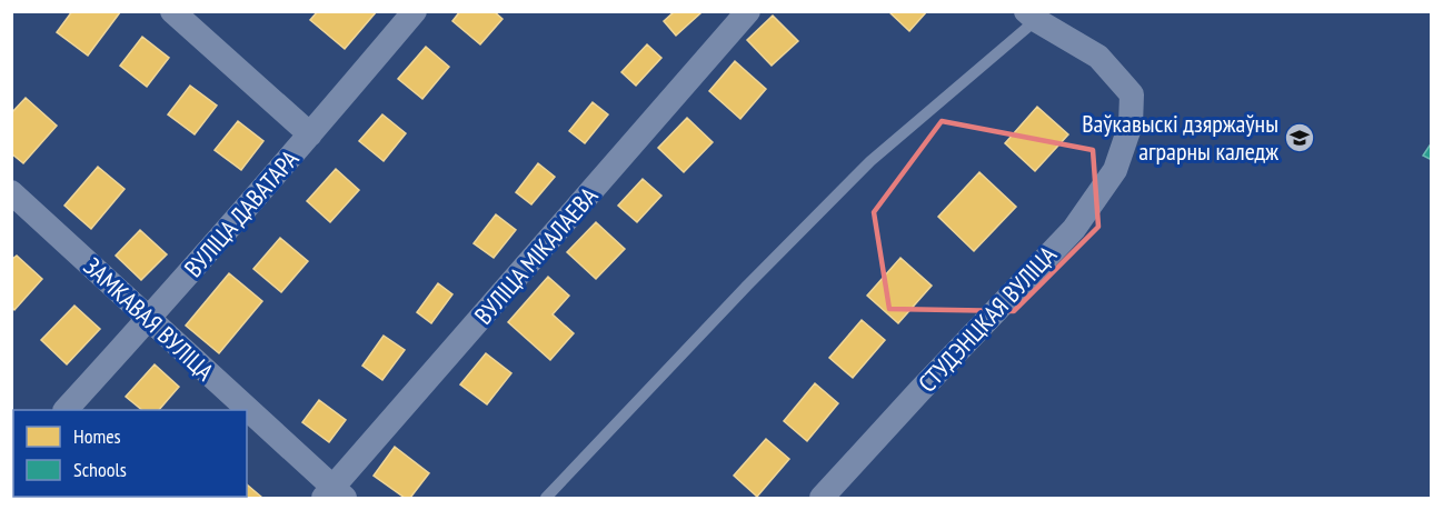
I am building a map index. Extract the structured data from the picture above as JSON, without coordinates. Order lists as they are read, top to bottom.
{
  "streets": {
    "street": [
      "ВУЛІЦА ДАВАТАРА",
      "ВУЛІЦА МІКАЛАЕВА",
      "ЗАМКАВАЯ ВУЛІЦА",
      "СТУДЭНЦКАЯ ВУЛІЦА"
    ]
  },
  "crossings": [
    ["ВУЛІЦА ДАВАТАРА", "ЗАМКАВАЯ ВУЛІЦА"],
    ["ВУЛІЦА МІКАЛАЕВА", "ЗАМКАВАЯ ВУЛІЦА"]
  ],
  "places": {
    "school or university": ["Ваўкавыскі дзяржаўны аграрны каледж"]
  },
  "legend": ["Homes", "Schools"]
}
